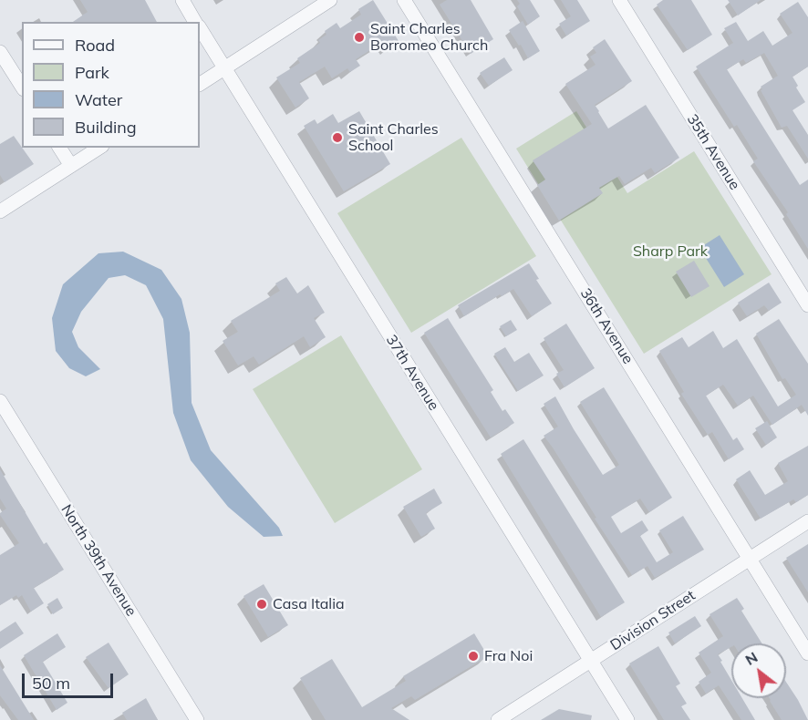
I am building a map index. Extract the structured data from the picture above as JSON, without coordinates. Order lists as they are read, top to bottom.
{
  "streets": {
    "street": [
      "35th Avenue",
      "36th Avenue",
      "37th Avenue",
      "North 39th Avenue",
      "Division Street"
    ]
  },
  "crossings": [
    ["36th Avenue", "Division Street"],
    ["37th Avenue", "Division Street"]
  ],
  "parks": ["Sharp Park"],
  "places": [
    "Saint Charles Borromeo Church",
    "Saint Charles School",
    "Casa Italia",
    "Fra Noi"
  ],
  "legend": [
    "Road",
    "Park",
    "Water",
    "Building"
  ],
  "scale_bar": "50 m",
  "north": "top left"
}
